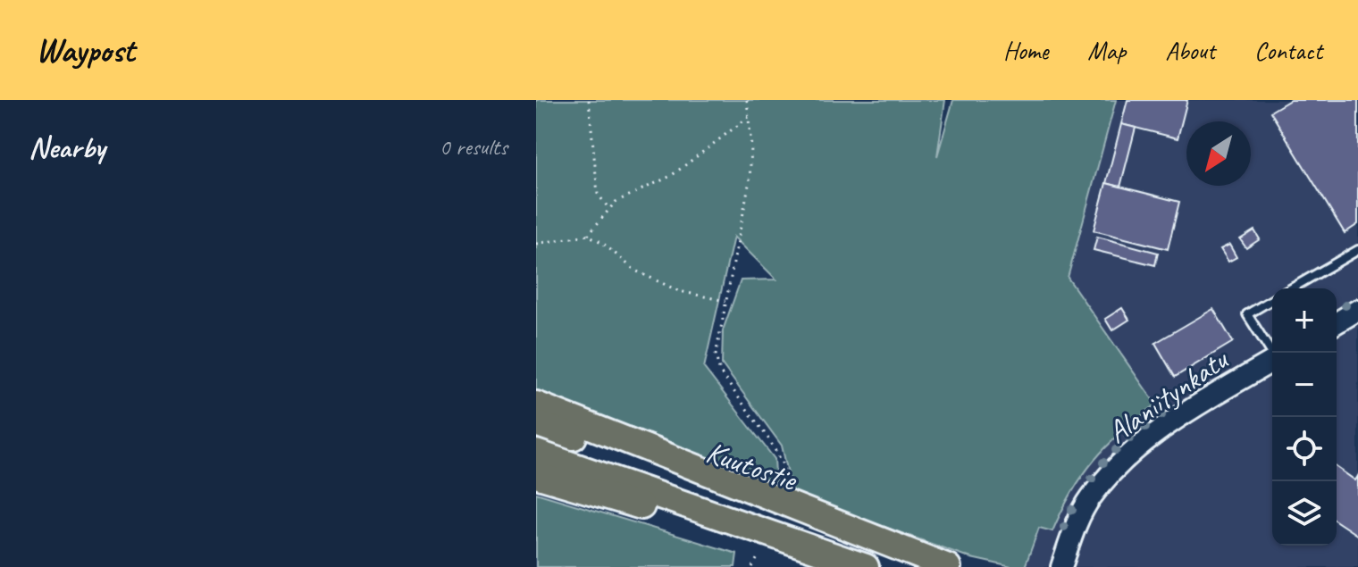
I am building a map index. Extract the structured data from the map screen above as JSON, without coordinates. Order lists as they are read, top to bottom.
{
  "streets": {
    "highway": ["Kuutostie"],
    "main road": ["Alaniitynkatu"]
  },
  "north": "bottom left",
  "page": {
    "header": "Waypost",
    "nav": [
      "Home",
      "Map",
      "About",
      "Contact"
    ],
    "heading": ["Nearby", "0 results"],
    "map_buttons": ["+", "−"]
  }
}
